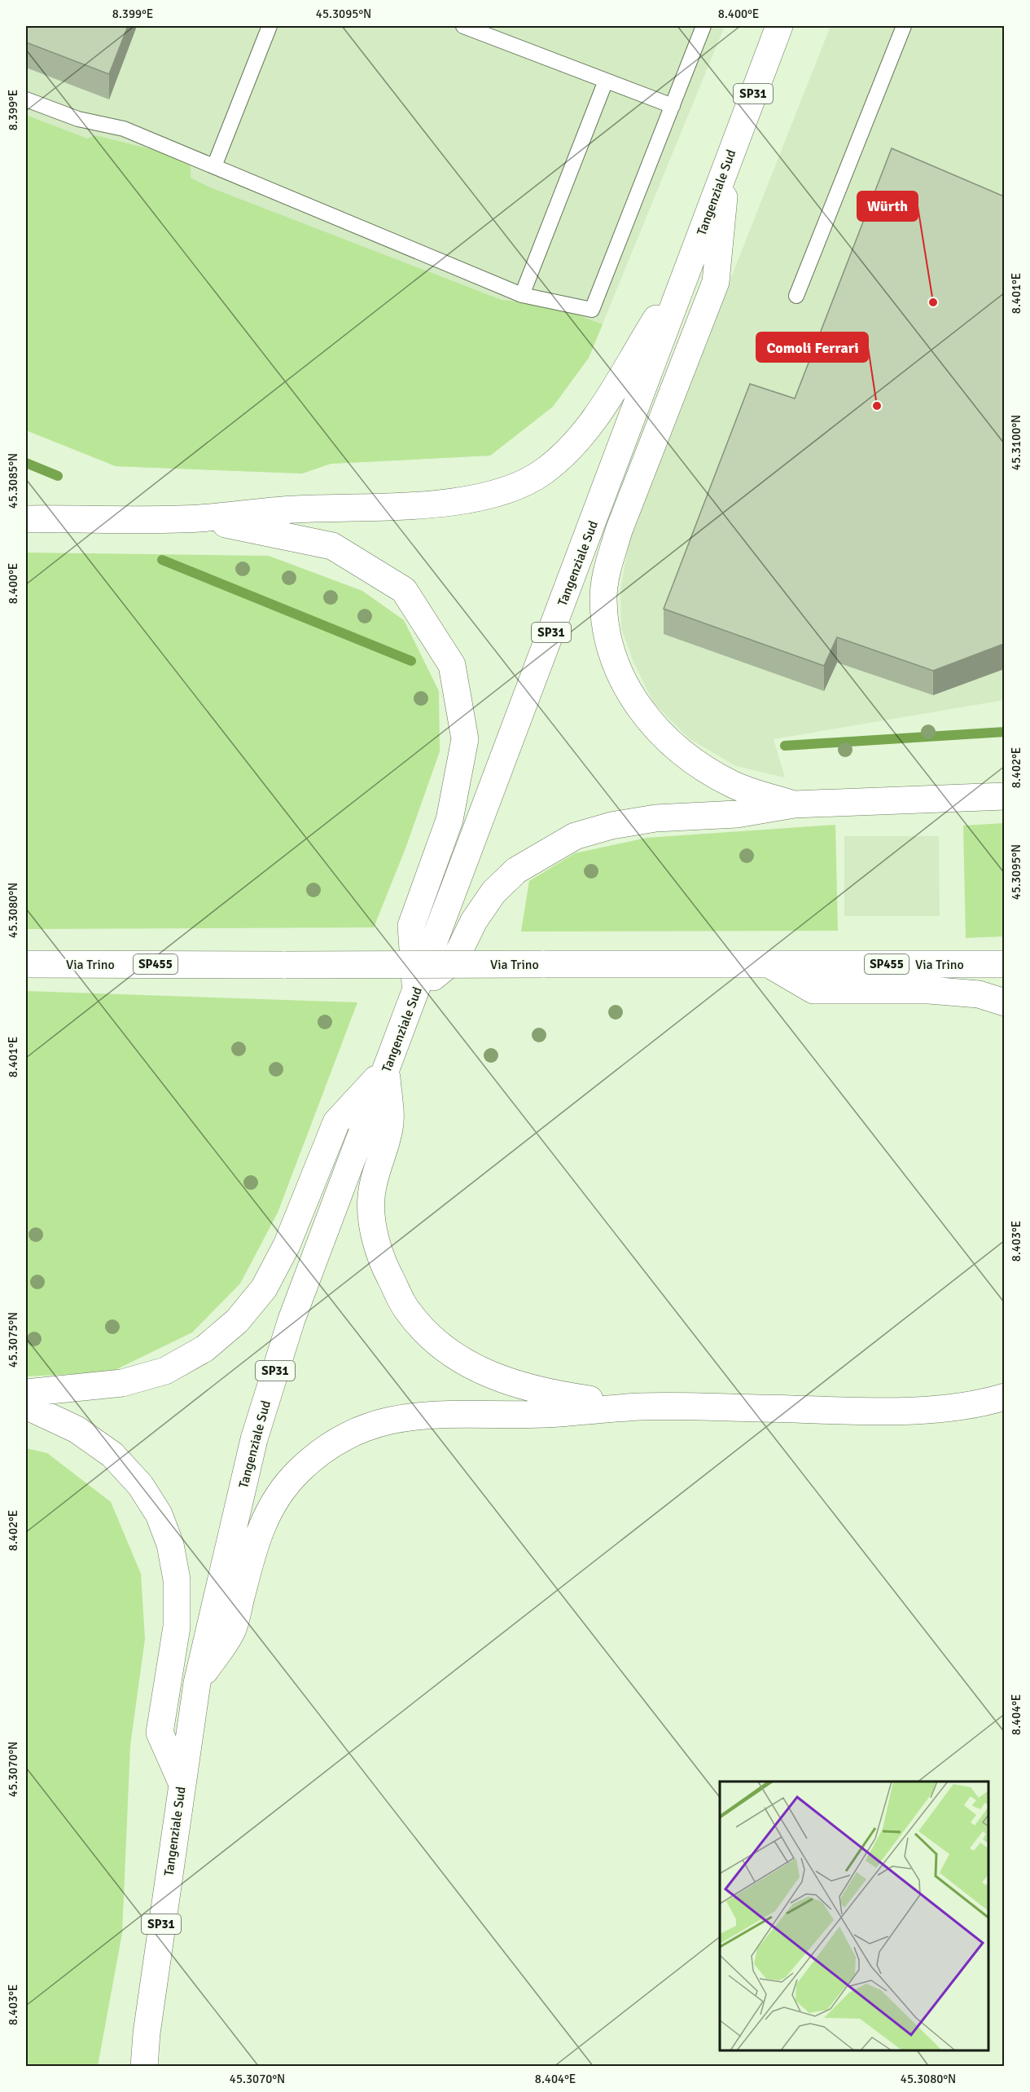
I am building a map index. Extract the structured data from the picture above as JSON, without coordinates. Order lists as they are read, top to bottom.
{
  "streets": {
    "main road": [
      "SP31",
      "Tangenziale Sud",
      "Via Trino",
      "SP455"
    ]
  },
  "places": ["Würth", "Comoli Ferrari"],
  "coordinates": [
    "8.399°E",
    "45.3095°N",
    "8.400°E",
    "8.401°E",
    "45.3100°N",
    "45.3085°N",
    "8.402°E",
    "45.3080°N",
    "8.403°E",
    "45.3075°N",
    "8.404°E",
    "45.3070°N"
  ]
}
